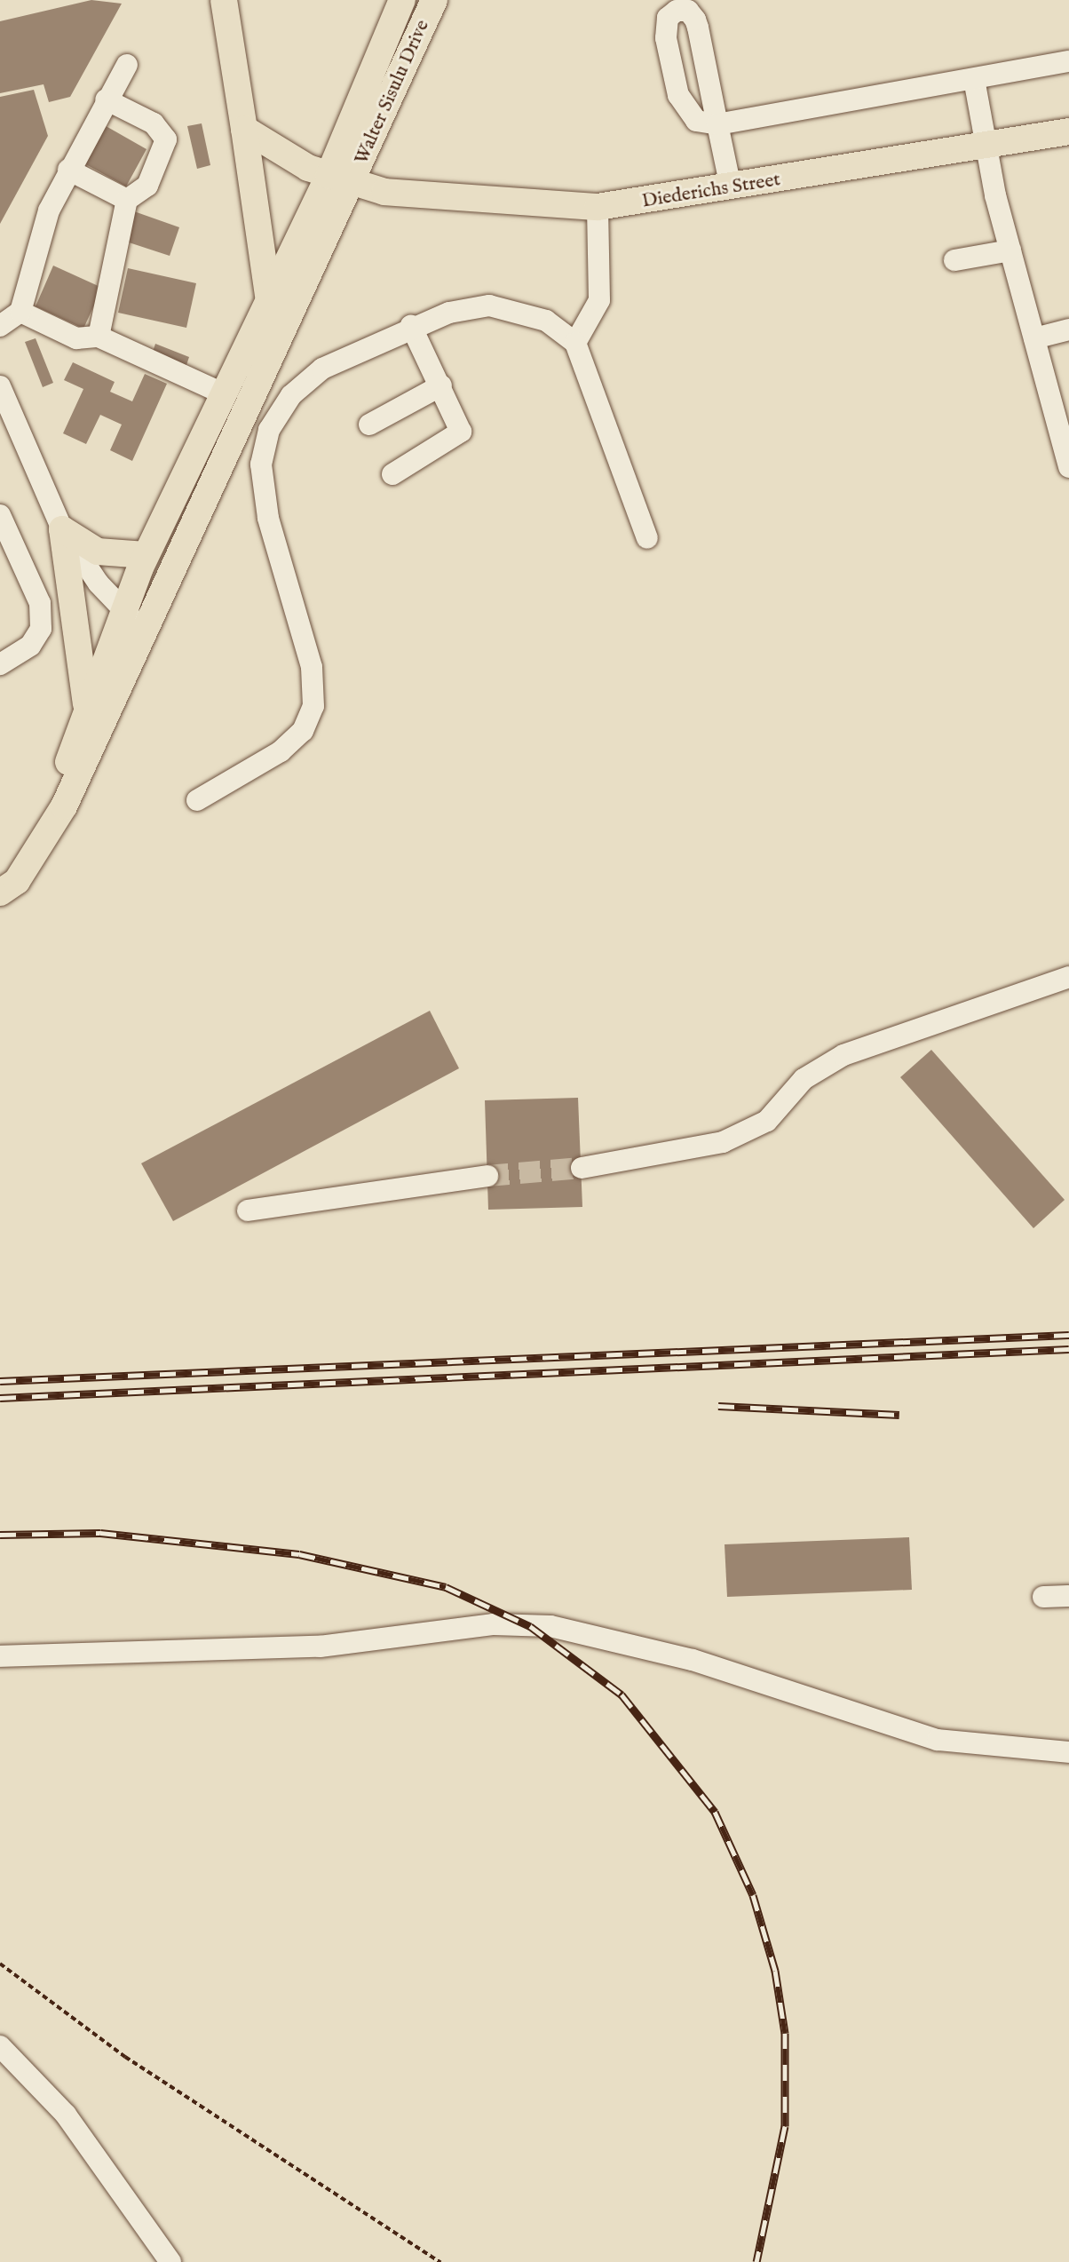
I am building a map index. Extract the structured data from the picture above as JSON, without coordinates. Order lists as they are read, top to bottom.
{
  "streets": {
    "main road": ["Walter Sisulu Drive", "Diederichs Street"]
  },
  "crossings": [
    ["Walter Sisulu Drive", "Diederichs Street"]
  ]
}
